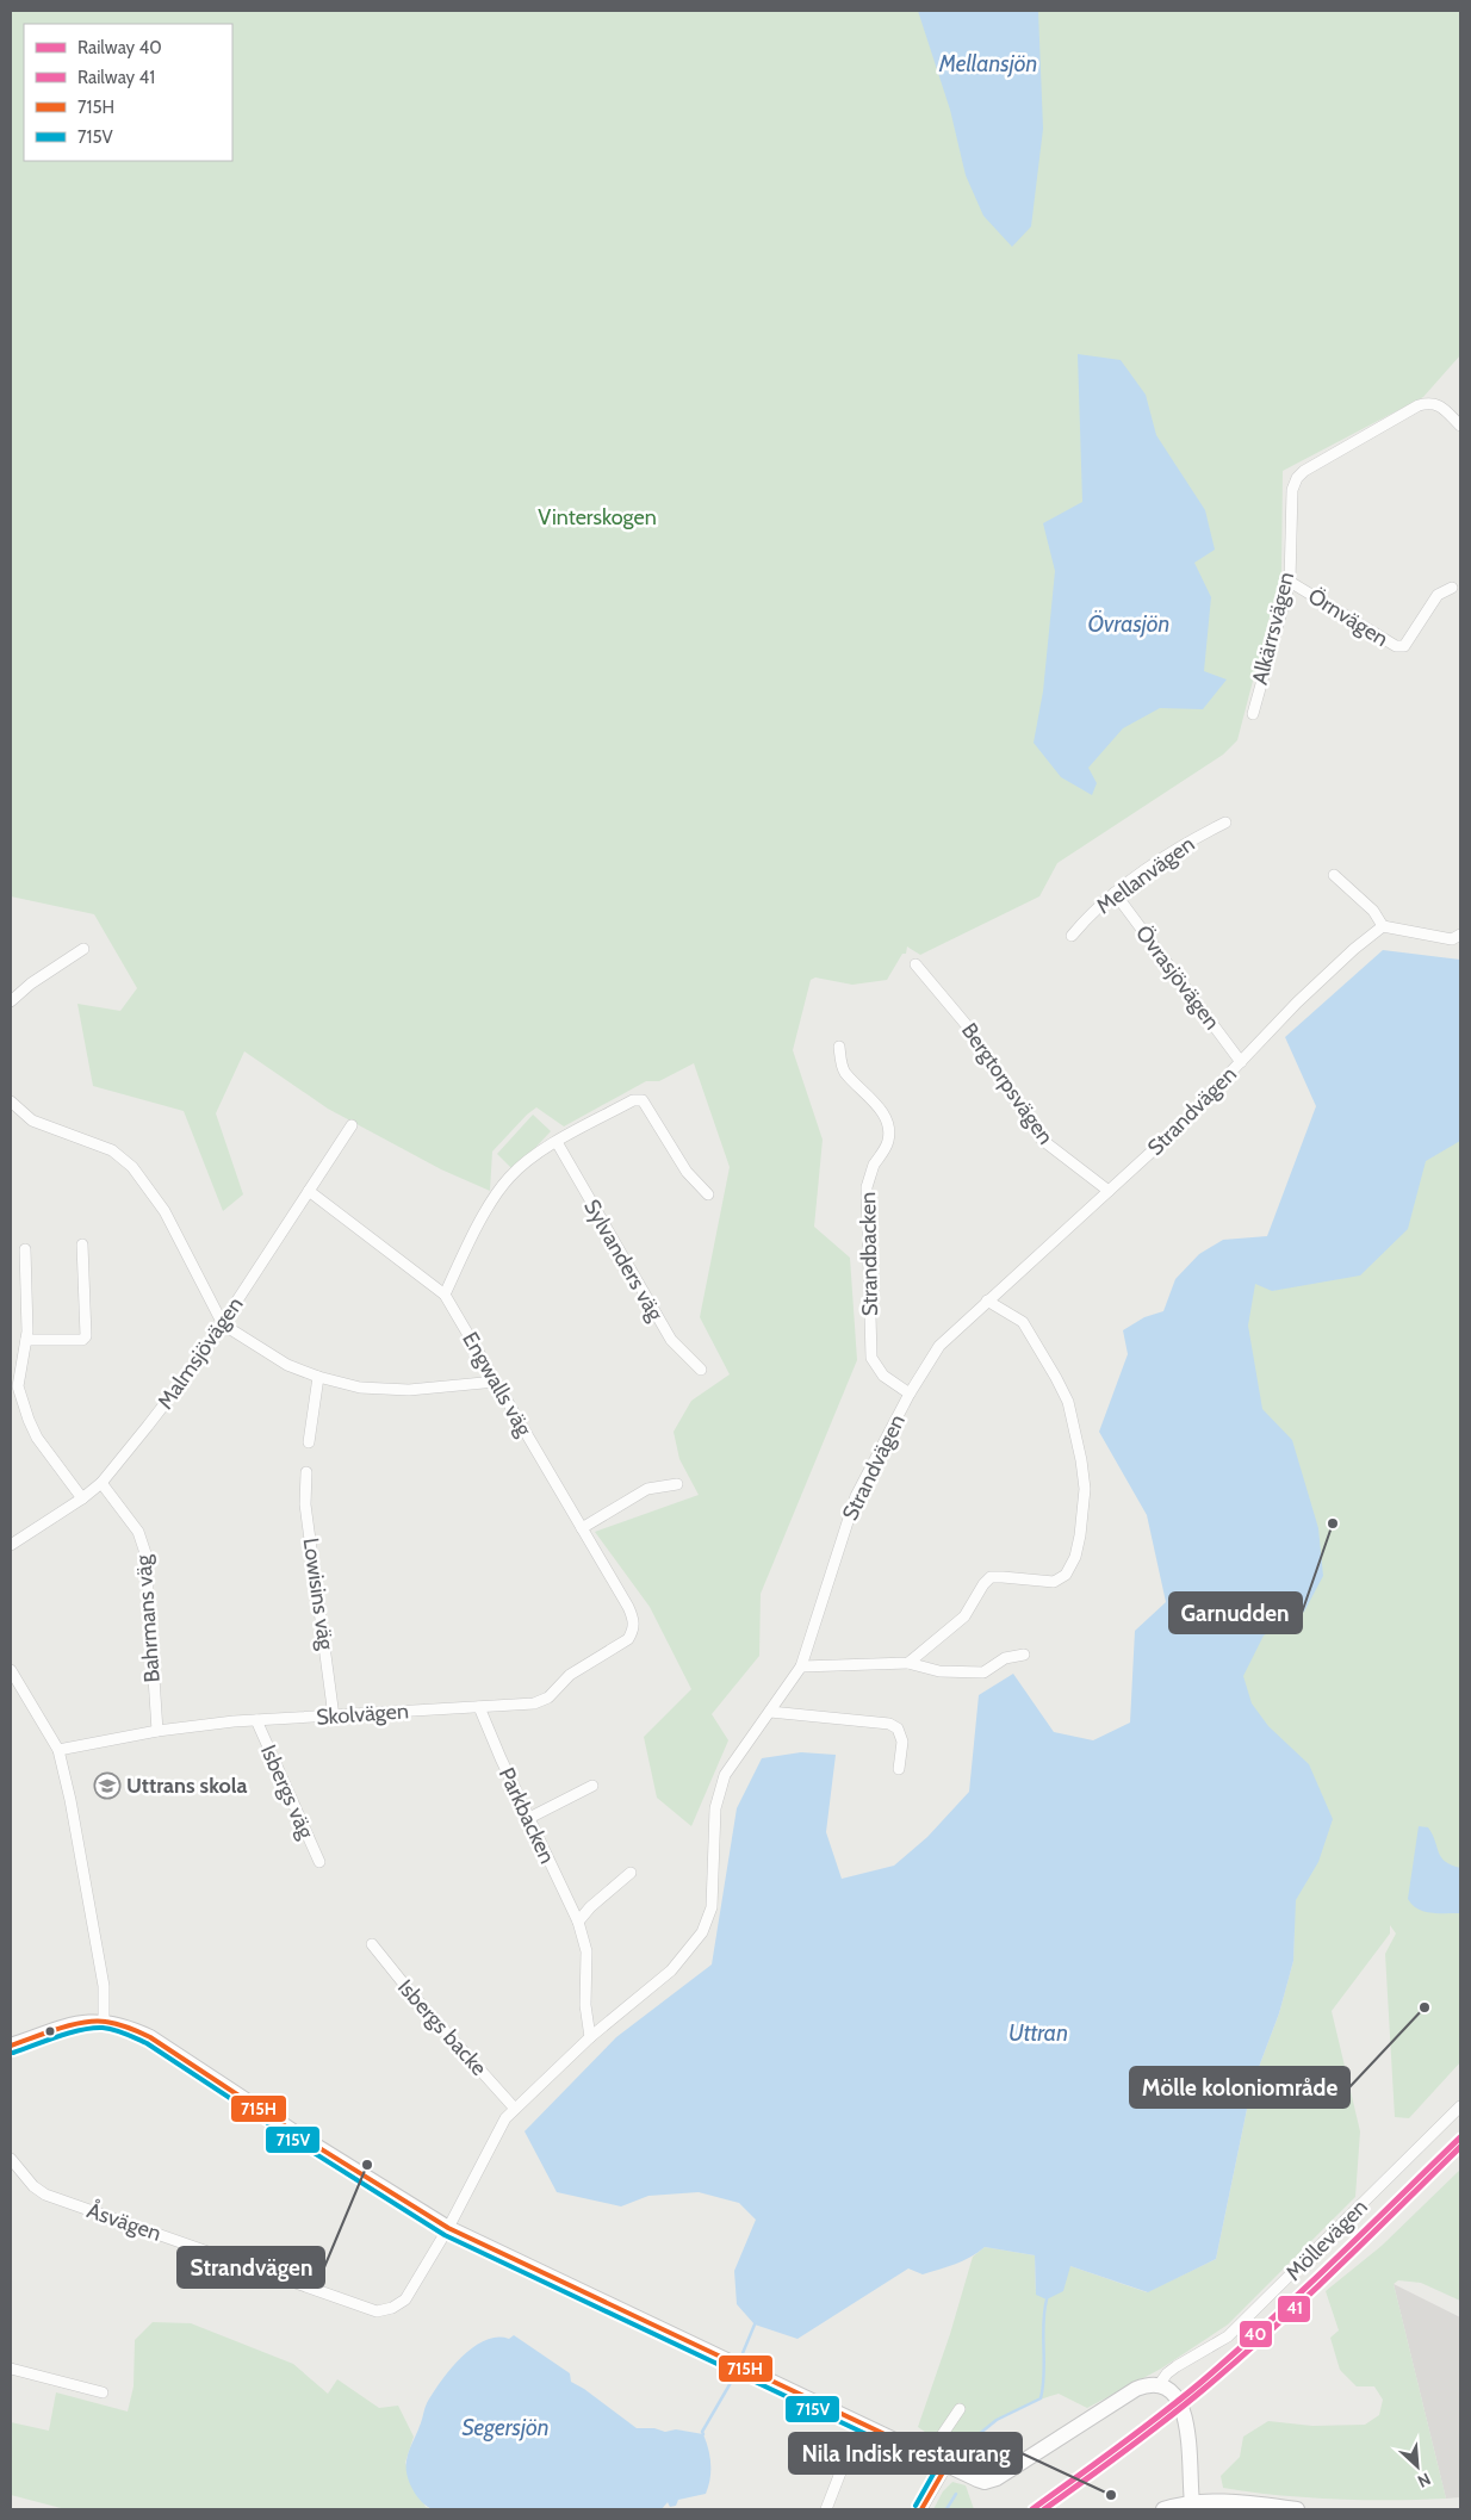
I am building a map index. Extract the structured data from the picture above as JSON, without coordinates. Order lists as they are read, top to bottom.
{
  "streets": {
    "street": [
      "Örnvägen",
      "Alkärrsvägen",
      "Mellanvägen",
      "Övrasjövägen",
      "Bergtorpsvägen",
      "Strandvägen",
      "Strandbacken",
      "Sylvanders väg",
      "Malmsjövägen",
      "Engwalls väg",
      "Lowisins väg",
      "Bahrmans väg",
      "Skolvägen",
      "Isbergs väg",
      "Parkbacken",
      "Isbergs backe",
      "Åsvägen",
      "Möllevägen"
    ]
  },
  "crossings": [
    ["Örnvägen", "Alkärrsvägen"],
    ["Mellanvägen", "Övrasjövägen"],
    ["Övrasjövägen", "Strandvägen"],
    ["Bergtorpsvägen", "Strandvägen"],
    ["Strandvägen", "Strandbacken"],
    ["Strandvägen", "Parkbacken"],
    ["Strandvägen", "Isbergs backe"],
    ["Strandvägen", "Åsvägen"],
    ["Malmsjövägen", "Engwalls väg"],
    ["Malmsjövägen", "Bahrmans väg"],
    ["Engwalls väg", "Skolvägen"],
    ["Lowisins väg", "Skolvägen"],
    ["Bahrmans väg", "Skolvägen"],
    ["Skolvägen", "Isbergs väg"],
    ["Skolvägen", "Parkbacken"]
  ],
  "water": [
    "Mellansjön",
    "Övrasjön",
    "Uttran",
    "Segersjön"
  ],
  "parks": ["Vinterskogen"],
  "places": {
    "other": [
      "Garnudden",
      "Mölle koloniområde",
      "Strandvägen",
      "Nila Indisk restaurang"
    ],
    "school or university": ["Uttrans skola"]
  },
  "lines": [
    "transit line 715H",
    "transit line 715V",
    "rail line 40",
    "rail line 41"
  ],
  "legend": [
    "Railway 40",
    "Railway 41",
    "715H",
    "715V"
  ],
  "north": "bottom right"
}
